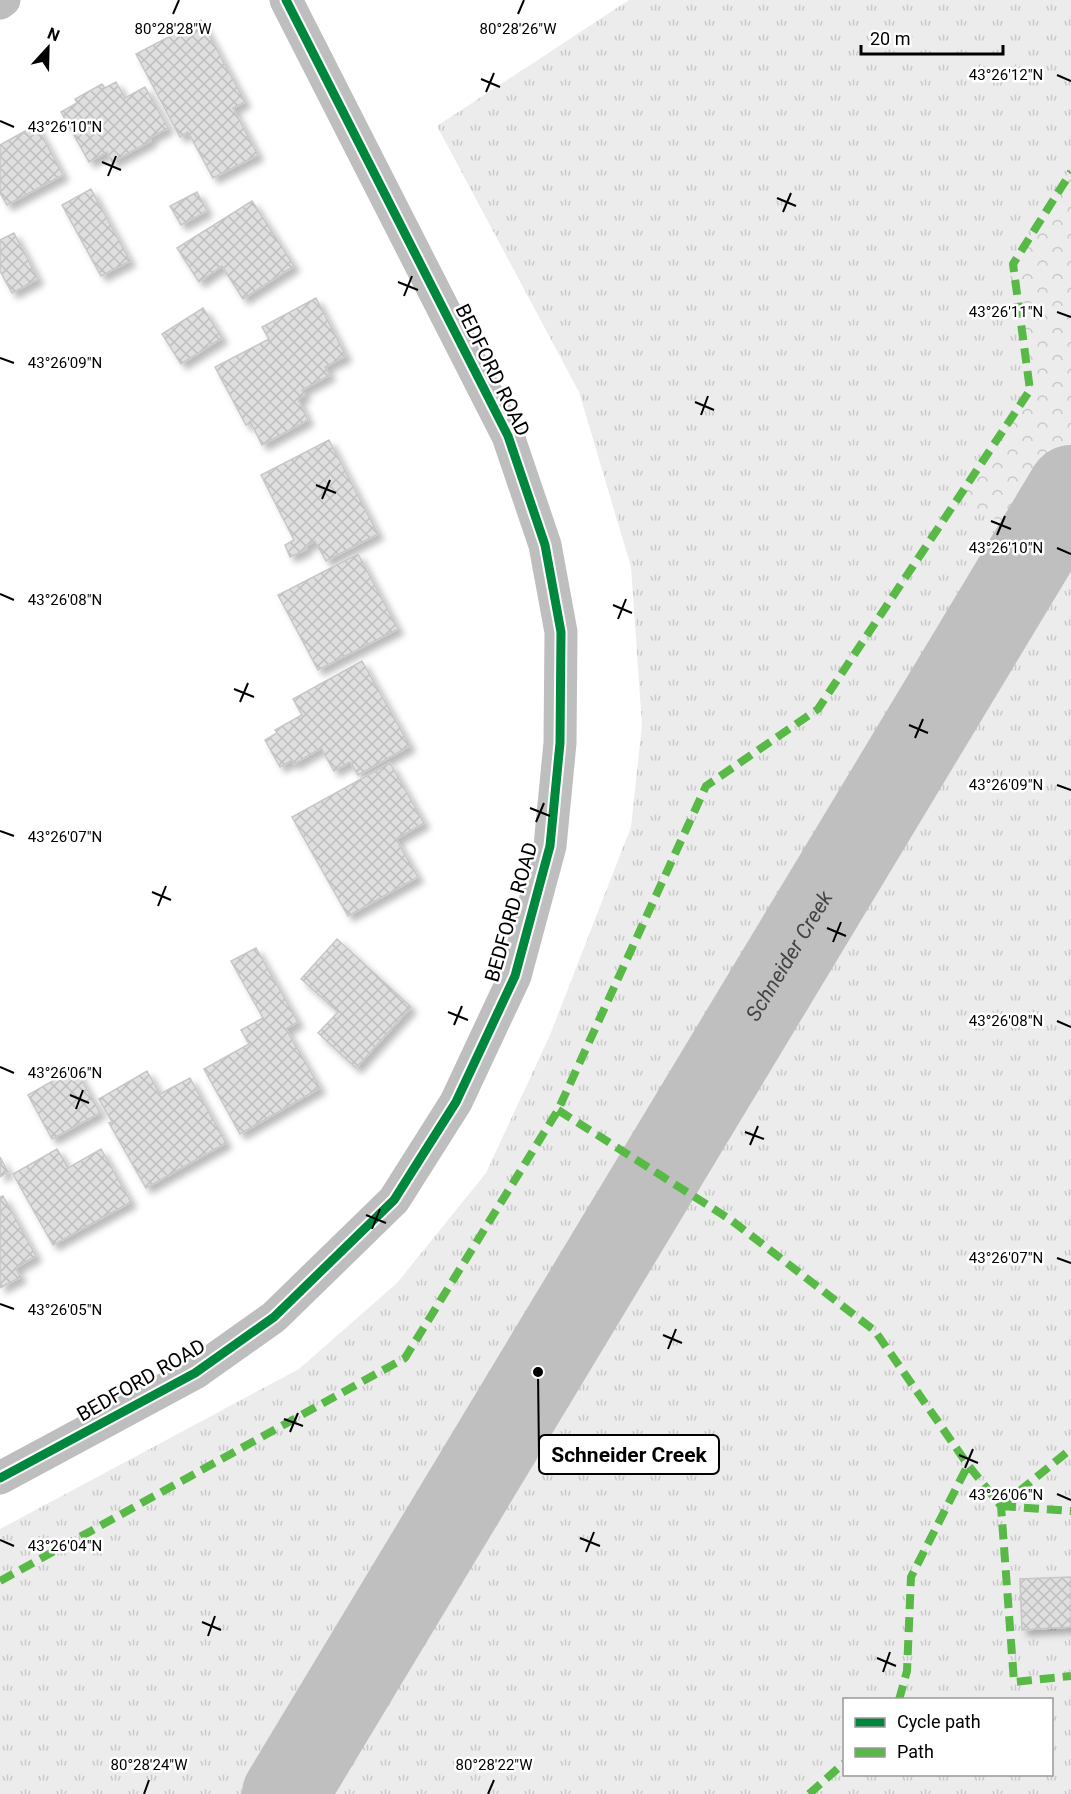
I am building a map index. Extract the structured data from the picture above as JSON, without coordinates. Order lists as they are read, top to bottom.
{
  "streets": {
    "street": ["BEDFORD ROAD"]
  },
  "water": ["Schneider Creek"],
  "places": ["Schneider Creek"],
  "legend": ["Cycle path", "Path"],
  "scale_bar": "20 m",
  "north": "top",
  "coordinates": [
    "80°28'28\"W",
    "80°28'26\"W",
    "43°26'12\"N",
    "43°26'10\"N",
    "43°26'11\"N",
    "43°26'09\"N",
    "43°26'08\"N",
    "43°26'07\"N",
    "43°26'06\"N",
    "43°26'05\"N",
    "43°26'04\"N",
    "80°28'24\"W",
    "80°28'22\"W"
  ]
}
